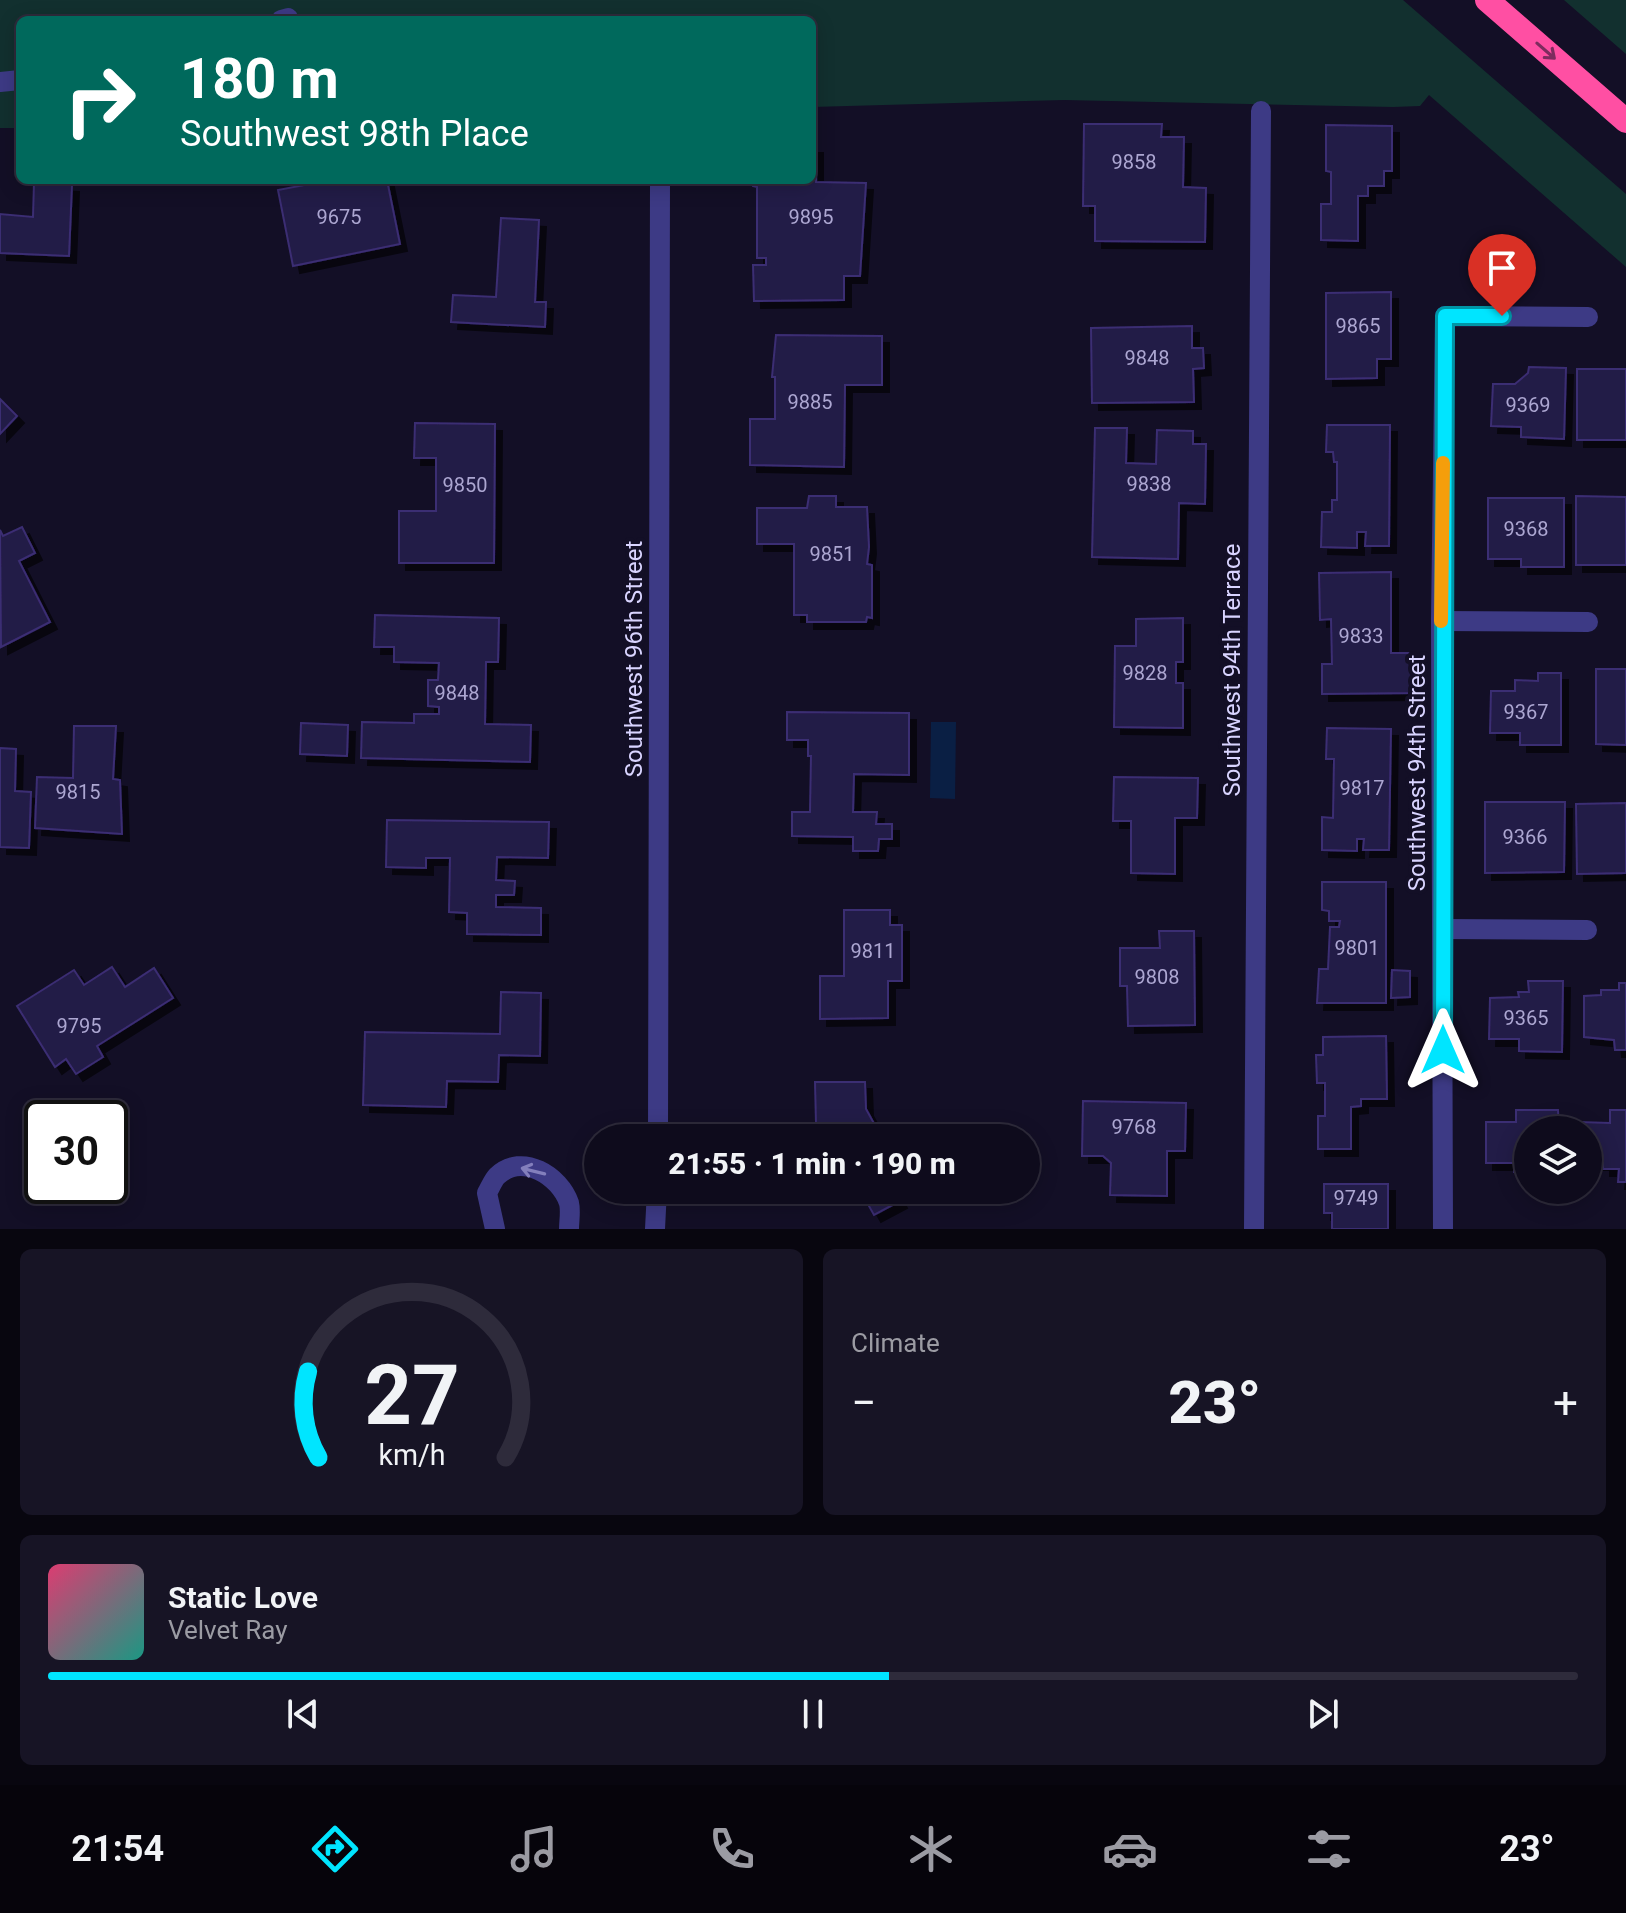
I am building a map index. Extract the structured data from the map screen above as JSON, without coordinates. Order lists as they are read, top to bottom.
{
  "streets": {
    "street": ["Southwest 96th Street", "Southwest 94th Terrace", "Southwest 94th Street"]
  },
  "house_numbers": [
    "9858",
    "9675",
    "9895",
    "9865",
    "9848",
    "9885",
    "9369",
    "9838",
    "9850",
    "9368",
    "9851",
    "9833",
    "9828",
    "9848",
    "9367",
    "9817",
    "9815",
    "9366",
    "9801",
    "9811",
    "9808",
    "9365",
    "9795",
    "9768",
    "9749"
  ],
  "page": {
    "turn": ["180 m", "Southwest 98th Place"],
    "limit": "30",
    "trip": "21:55 · 1 min · 190 m",
    "tile": "Climate",
    "heat": ["−", "23°", "+"],
    "song": ["Static Love", "Velvet Ray"],
    "tabs": ["21:54", "23°"],
    "gauge": ["27", "km/h"]
  }
}
